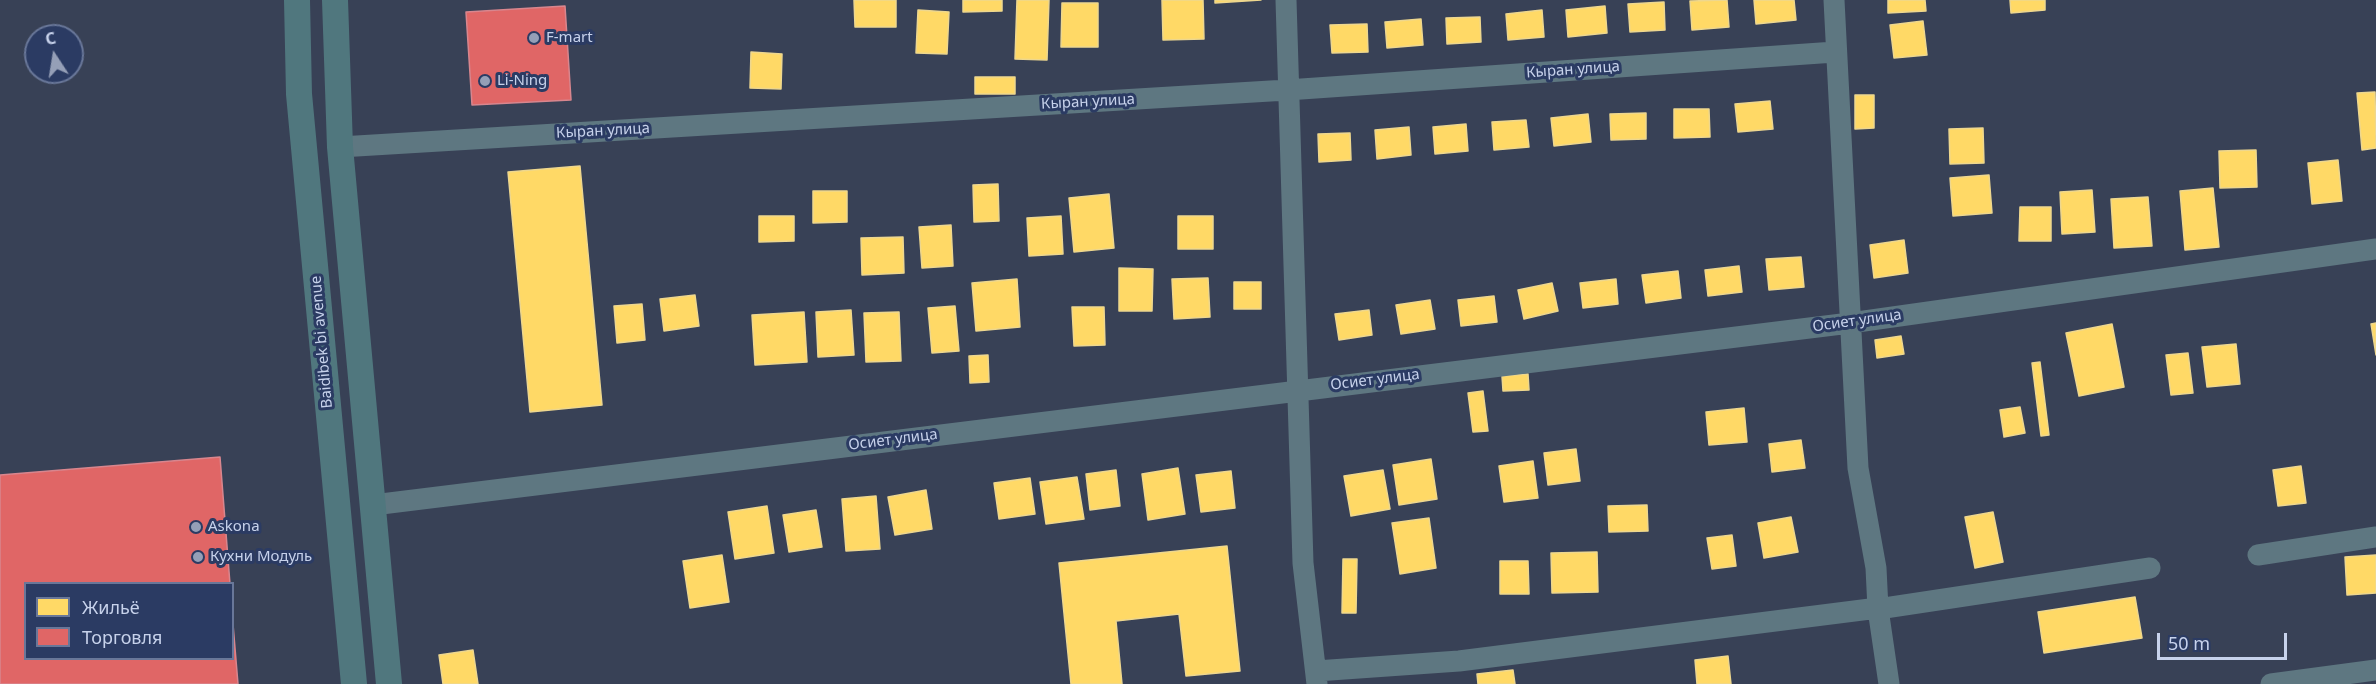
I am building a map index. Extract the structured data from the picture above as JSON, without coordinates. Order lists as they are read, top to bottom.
{
  "streets": {
    "main road": ["Baidibek bi avenue"],
    "street": ["Кыран улица", "Осиет улица"]
  },
  "places": [
    "F-mart",
    "Li-Ning",
    "Askona",
    "Кухни Модуль"
  ],
  "legend": ["Жильё", "Торговля"],
  "scale_bar": "50 m",
  "north": "top"
}
